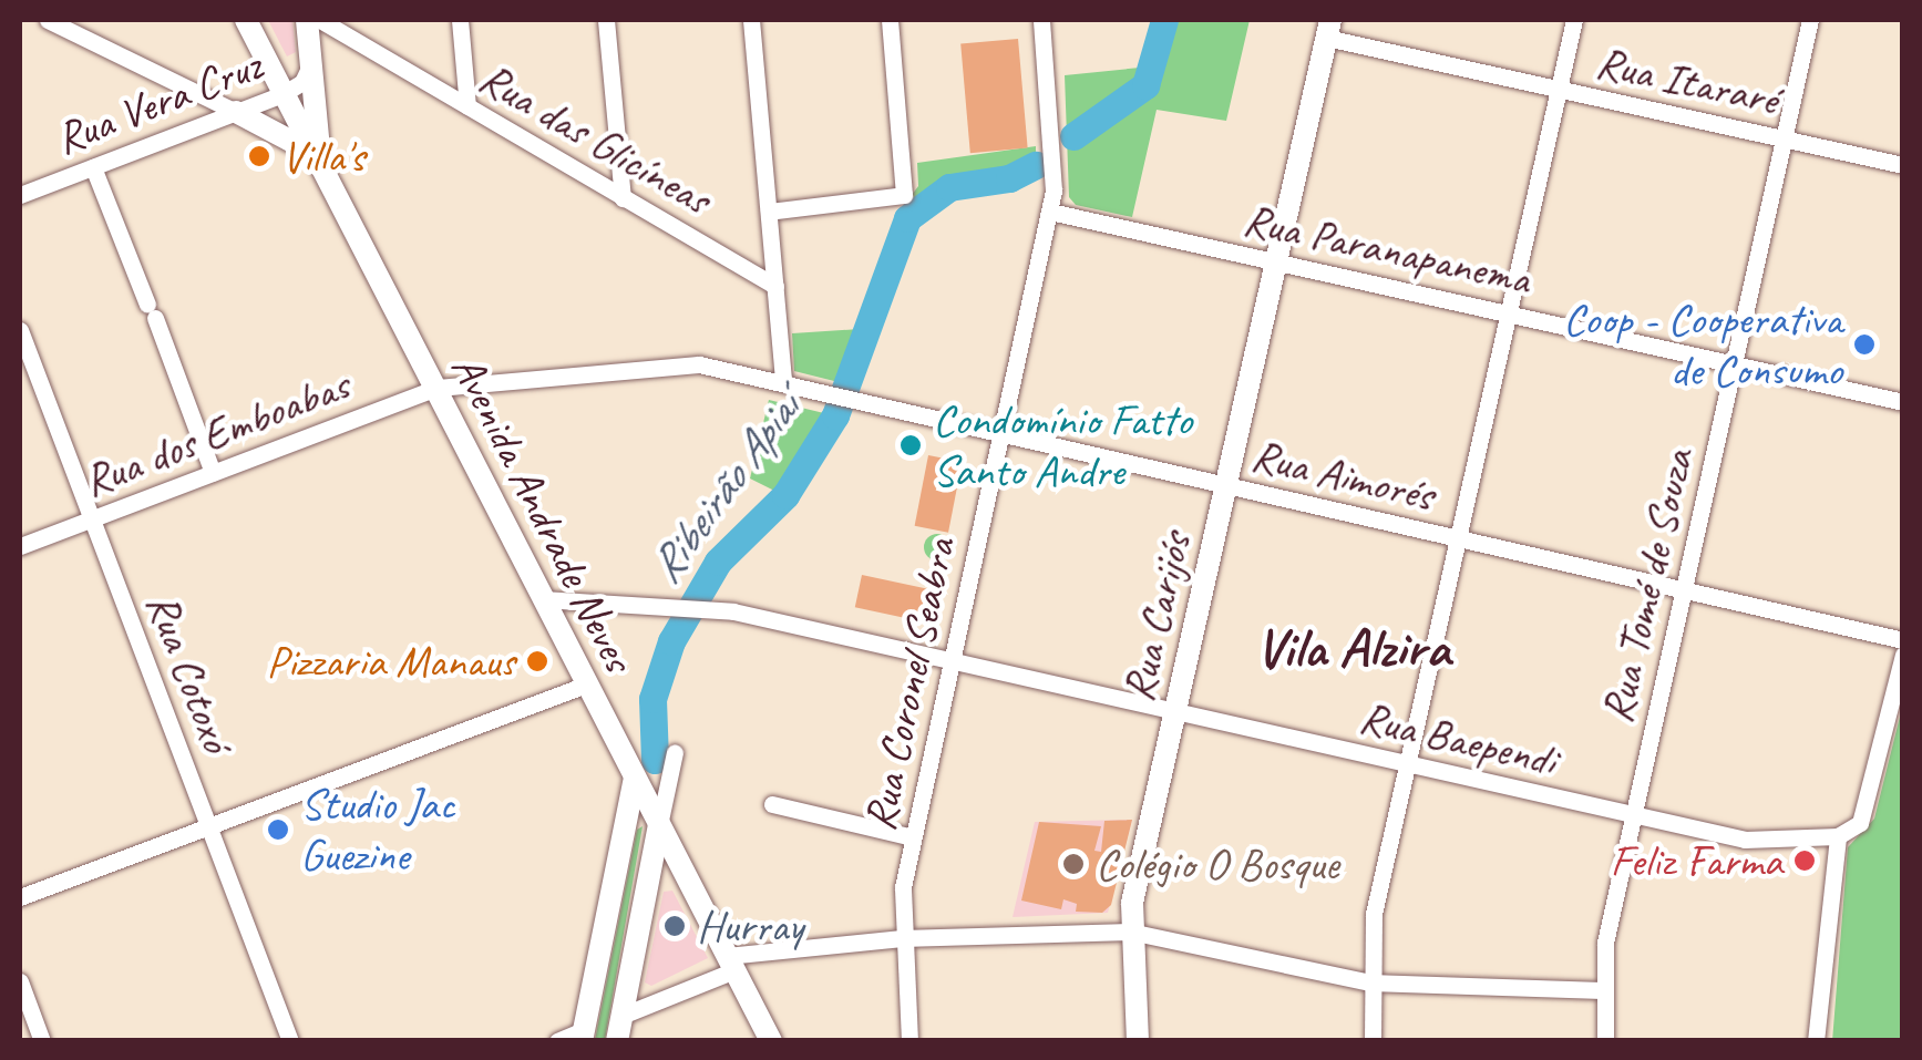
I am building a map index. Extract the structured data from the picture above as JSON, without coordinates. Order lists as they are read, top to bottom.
{
  "streets": {
    "main road": ["Avenida Andrade Neves", "Rua Carijós"],
    "street": [
      "Rua Itararé",
      "Rua Vera Cruz",
      "Rua das Glicíneas",
      "Rua Paranapanema",
      "Rua dos Emboabas",
      "Rua Aimorés",
      "Rua Tomé de Souza",
      "Rua Cotoxó",
      "Rua Coronel Seabra",
      "Rua Baependi"
    ]
  },
  "crossings": [
    ["Rua Itararé", "Rua Tomé de Souza"],
    ["Rua Itararé", "Rua Carijós"],
    ["Rua Vera Cruz", "Avenida Andrade Neves"],
    ["Rua Paranapanema", "Rua Tomé de Souza"],
    ["Rua Paranapanema", "Rua Carijós"],
    ["Rua Paranapanema", "Rua Coronel Seabra"],
    ["Rua dos Emboabas", "Rua Aimorés"],
    ["Rua dos Emboabas", "Avenida Andrade Neves"],
    ["Rua dos Emboabas", "Rua Cotoxó"],
    ["Rua Aimorés", "Avenida Andrade Neves"],
    ["Rua Aimorés", "Rua Tomé de Souza"],
    ["Rua Aimorés", "Rua Carijós"],
    ["Rua Aimorés", "Rua Coronel Seabra"],
    ["Avenida Andrade Neves", "Rua Baependi"],
    ["Rua Tomé de Souza", "Rua Baependi"],
    ["Rua Carijós", "Rua Baependi"],
    ["Rua Coronel Seabra", "Rua Baependi"]
  ],
  "districts": ["Vila Alzira"],
  "water": ["Ribeirão Apiaí"],
  "places": [
    "Villa's",
    "Coop - Cooperativa de Consumo",
    "Condomínio Fatto Santo Andre",
    "Pizzaria Manaus",
    "Studio Jac Guezine",
    "Feliz Farma",
    "Colégio O Bosque",
    "Hurray"
  ]
}
